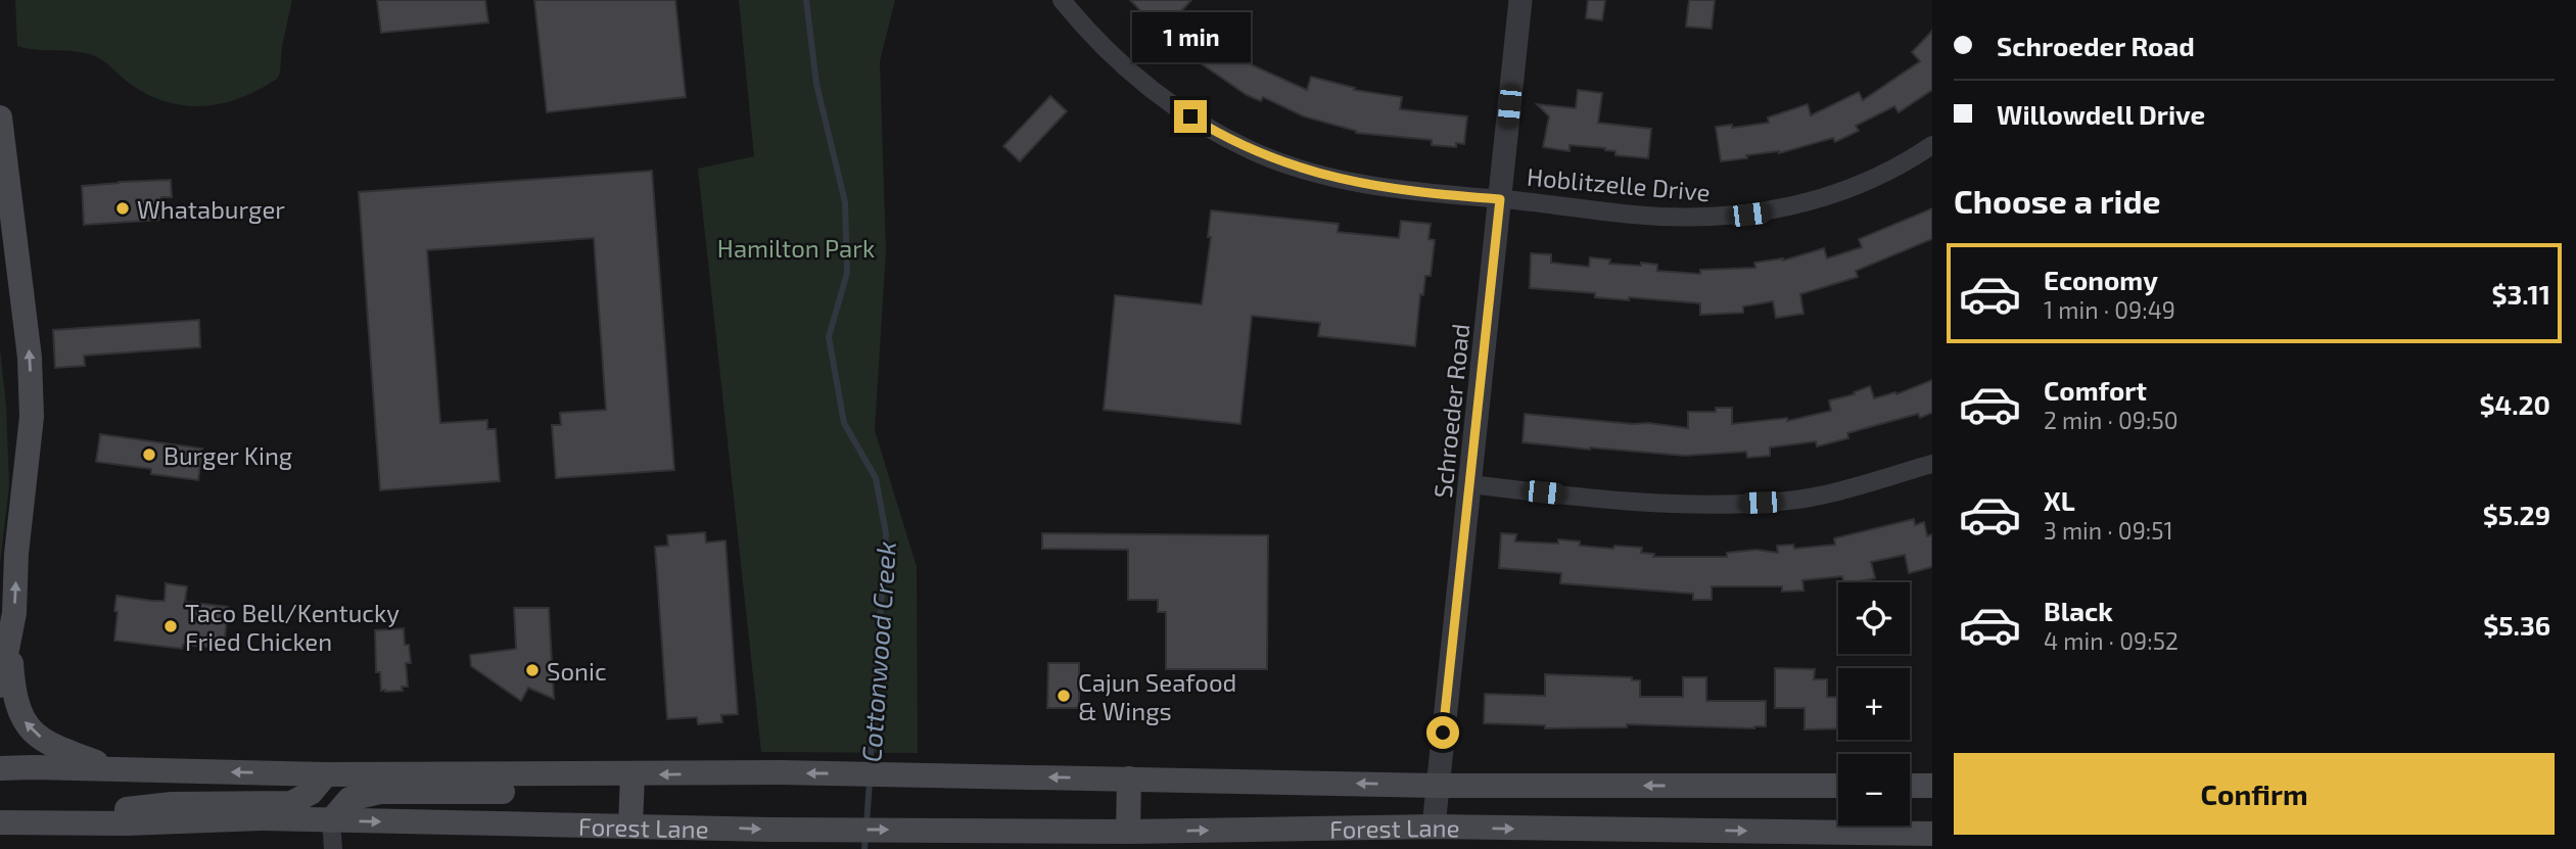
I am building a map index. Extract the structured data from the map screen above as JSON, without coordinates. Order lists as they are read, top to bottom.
{
  "streets": {
    "main road": ["Forest Lane"],
    "street": ["Hoblitzelle Drive", "Schroeder Road"]
  },
  "crossings": [
    ["Hoblitzelle Drive", "Schroeder Road"],
    ["Schroeder Road", "Forest Lane"]
  ],
  "water": ["Cottonwood Creek"],
  "parks": ["Hamilton Park"],
  "places": [
    "Whataburger",
    "Burger King",
    "Taco Bell/Kentucky Fried Chicken",
    "Sonic",
    "Cajun Seafood & Wings"
  ],
  "page": {
    "banner": ["Schroeder Road", "Willowdell Drive"],
    "bubble": "1 min",
    "heading": "Choose a ride",
    "list": [
      {
        "name": "Economy",
        "note": "1 min · 09:49",
        "value": "$3.11"
      },
      {
        "name": "Comfort",
        "note": "2 min · 09:50",
        "value": "$4.20"
      },
      {
        "name": "XL",
        "note": "3 min · 09:51",
        "value": "$5.29"
      },
      {
        "name": "Black",
        "note": "4 min · 09:52",
        "value": "$5.36"
      }
    ],
    "map_buttons": ["+", "−"],
    "buttons": "Confirm"
  }
}
